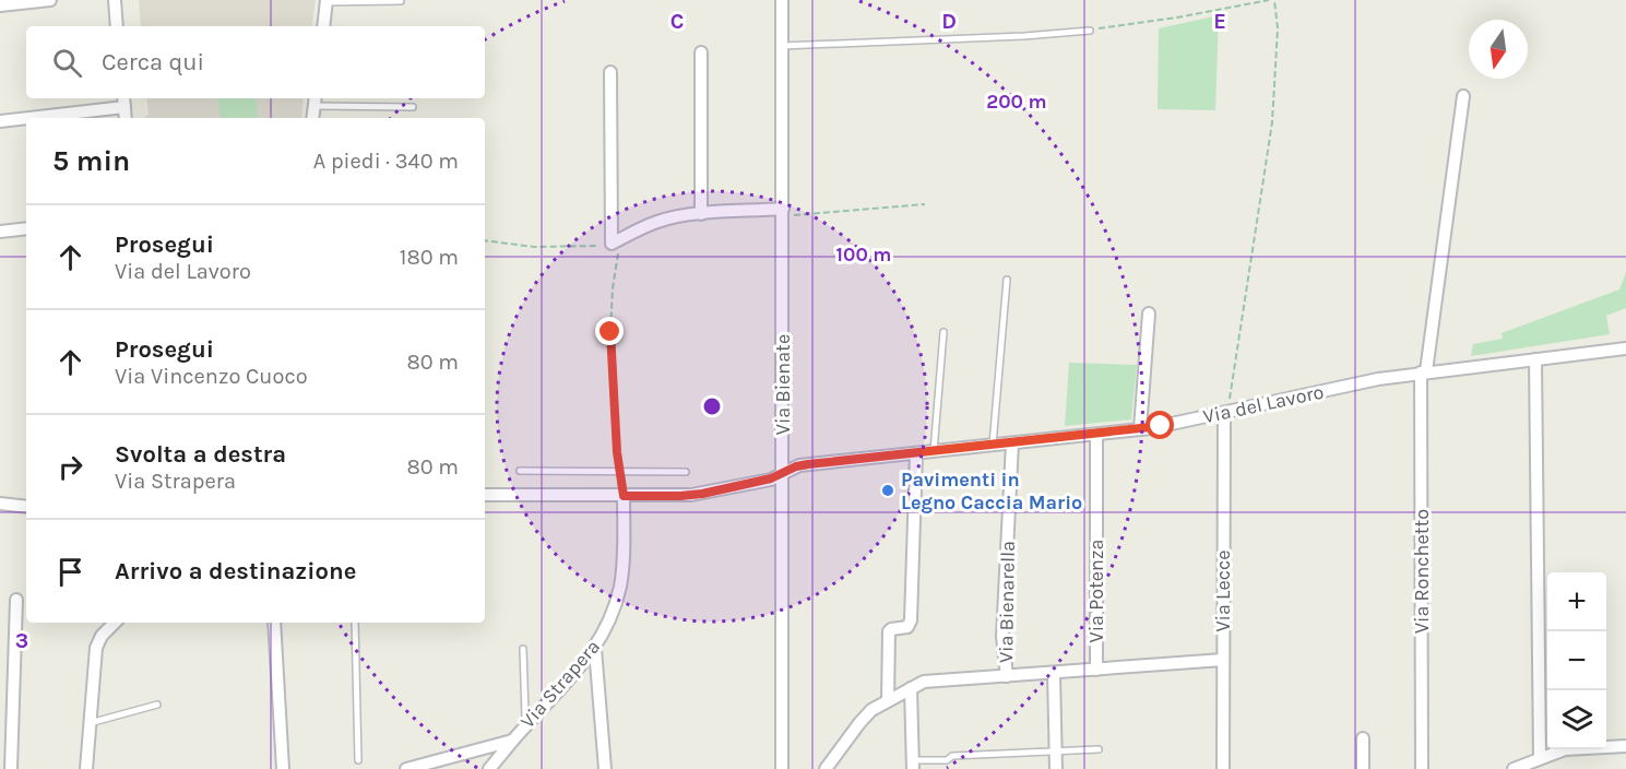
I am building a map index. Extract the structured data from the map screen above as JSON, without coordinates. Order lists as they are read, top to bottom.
{
  "streets": {
    "street": [
      "Via Bienate",
      "Via del Lavoro",
      "Via Ronchetto",
      "Via Potenza",
      "Via Lecce",
      "Via Bienarella",
      "Via Strapera"
    ]
  },
  "crossings": [
    ["Via Bienate", "Via del Lavoro"],
    ["Via del Lavoro", "Via Ronchetto"],
    ["Via del Lavoro", "Via Potenza"],
    ["Via del Lavoro", "Via Lecce"],
    ["Via del Lavoro", "Via Bienarella"],
    ["Via del Lavoro", "Via Strapera"]
  ],
  "places": ["Pavimenti in Legno Caccia Mario"],
  "north": "bottom",
  "page": {
    "search": "Cerca qui",
    "heading": ["5 min", "A piedi · 340 m"],
    "list": [
      ["Prosegui", "Via del Lavoro", "180 m"],
      ["Prosegui", "Via Vincenzo Cuoco", "80 m"],
      ["Svolta a destra", "Via Strapera", "80 m"],
      "Arrivo a destinazione"
    ],
    "map_buttons": ["+", "−"]
  },
  "grid": {
    "columns": ["C", "D", "E"],
    "rows": ["3"]
  },
  "rings": ["200 m", "100 m"]
}
